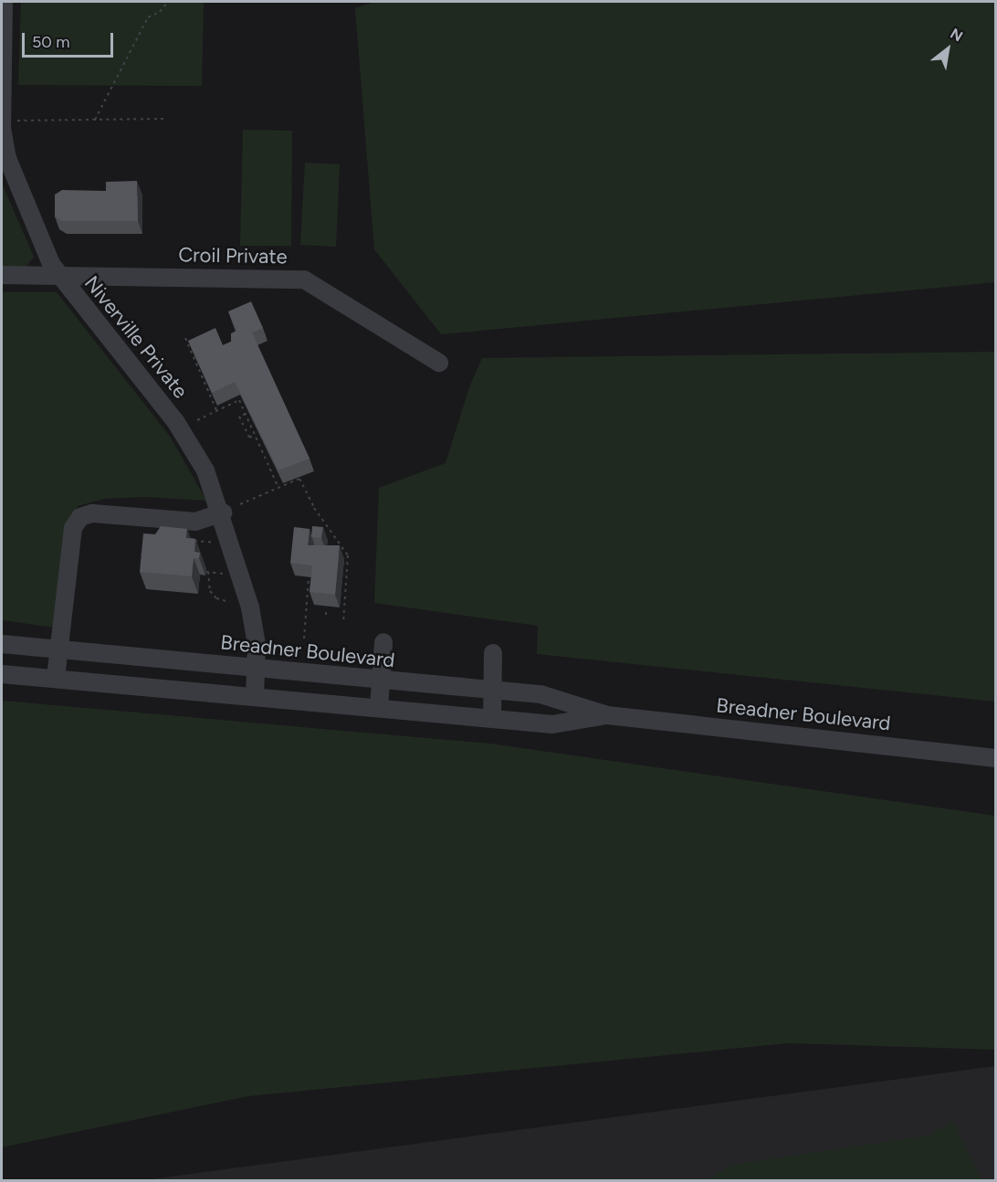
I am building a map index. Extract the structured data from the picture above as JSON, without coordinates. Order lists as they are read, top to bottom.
{
  "streets": {
    "street": ["Croil Private", "Niverville Private", "Breadner Boulevard"]
  },
  "crossings": [
    ["Croil Private", "Niverville Private"],
    ["Niverville Private", "Breadner Boulevard"]
  ],
  "scale_bar": "50 m",
  "north": "top right"
}
